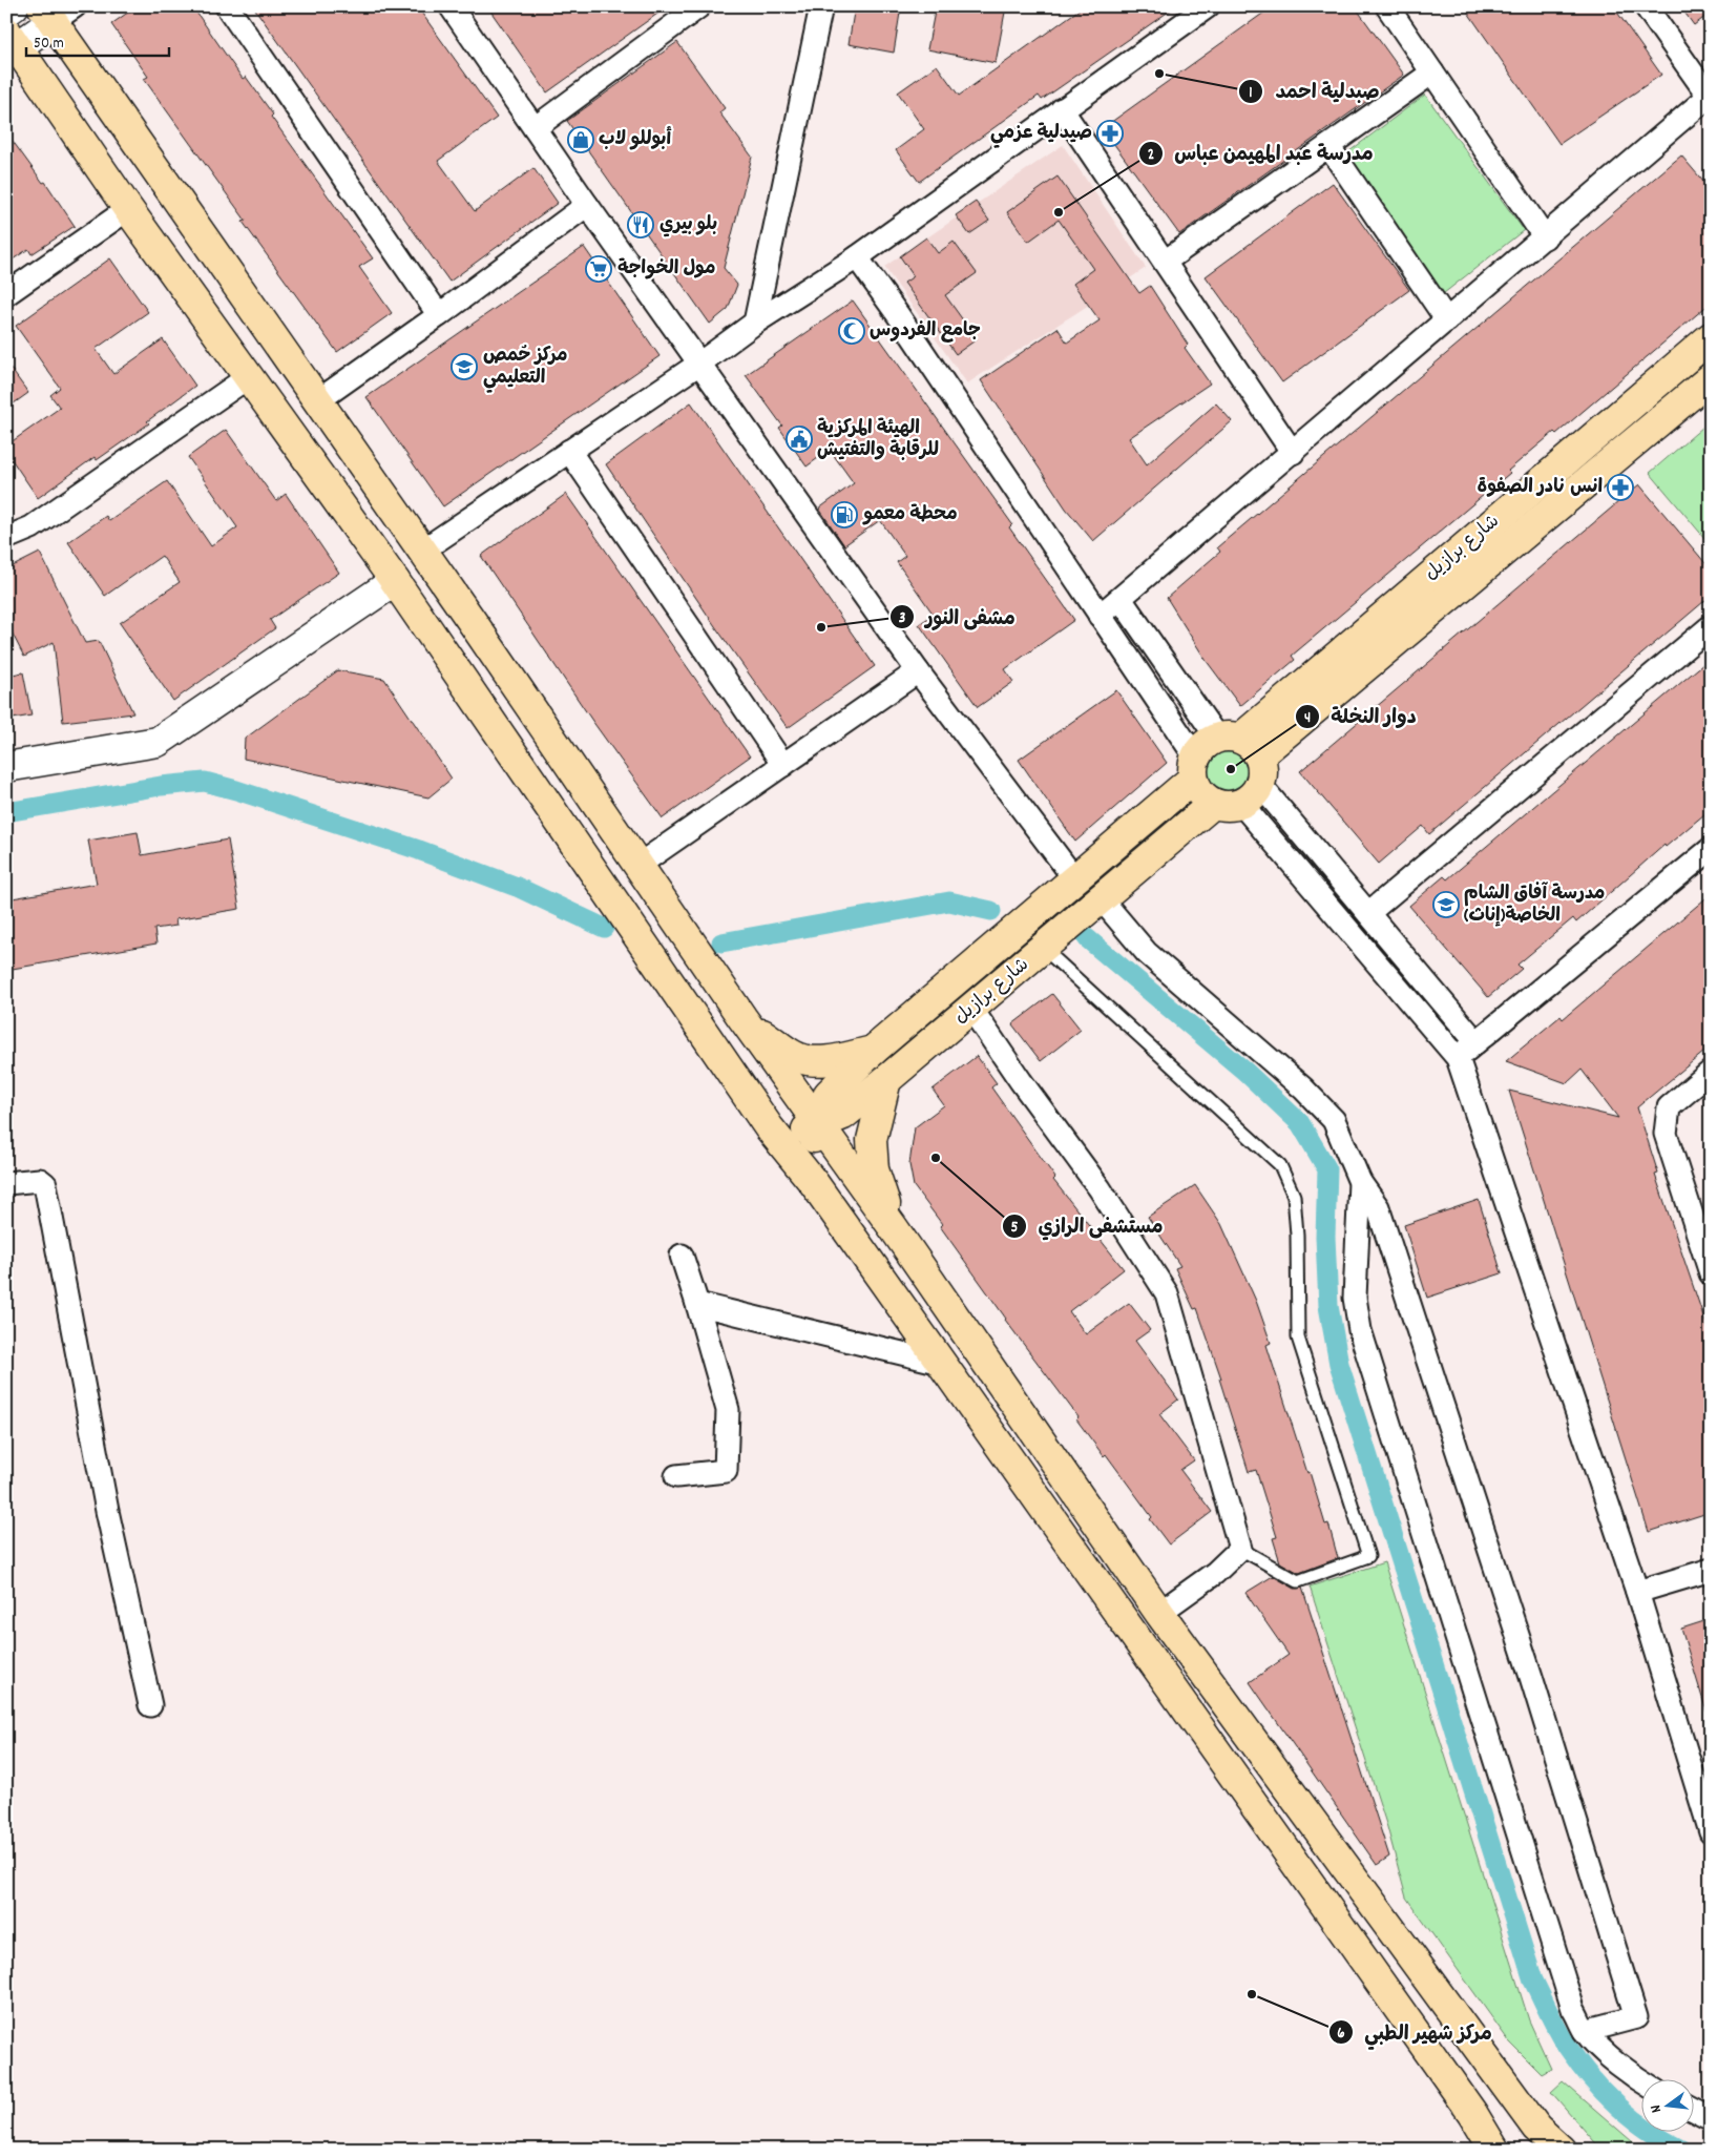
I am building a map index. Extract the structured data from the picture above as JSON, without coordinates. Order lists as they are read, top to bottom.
{
  "streets": {
    "highway": ["شارع برازيل"]
  },
  "places": {
    "other": [
      "صبدلية احمد",
      "مدرسة عبد المهيمن عباس",
      "مشفى النور",
      "دوار النخلة",
      "مستشفى الرازي",
      "مركز شهير الطبي"
    ],
    "pharmacy": ["صيدلية عزمي", "انس نادر الصفوة"],
    "shop": ["أبوللو لاب"],
    "restaurant": ["بلو بيري"],
    "supermarket": ["مول الخواجة"],
    "mosque": ["جامع الفردوس"],
    "school or university": ["مركز حُمص التعليمي", "مدرسة آفاق الشام الخاصة(إناث)"],
    "public building": ["الهيئة المركزية للرقابة والتفتيش"],
    "fuel station": ["محطة معمو"]
  },
  "scale_bar": "50 m",
  "north": "left"
}
